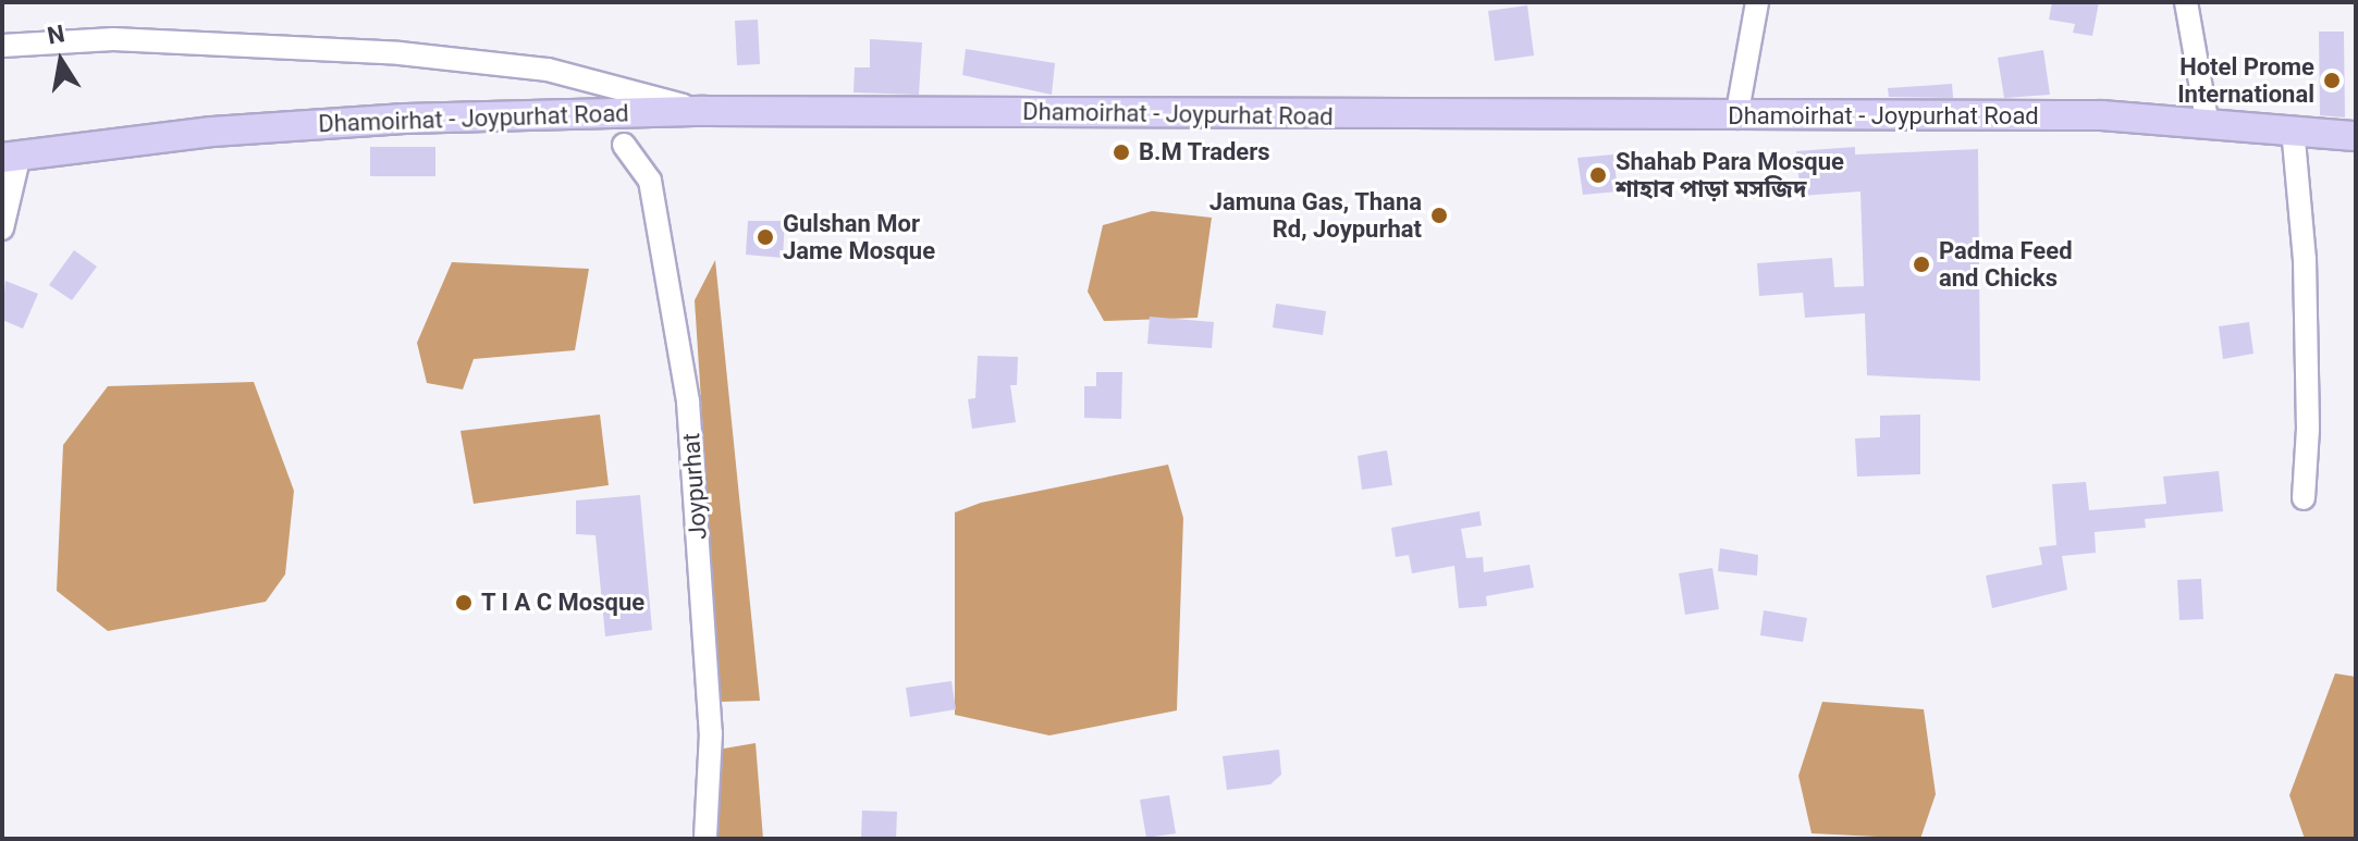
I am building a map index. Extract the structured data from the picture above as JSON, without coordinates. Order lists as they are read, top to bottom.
{
  "streets": {
    "main road": ["Dhamoirhat - Joypurhat Road"],
    "street": ["Joypurhat"]
  },
  "places": [
    "Hotel Prome International",
    "B.M Traders",
    "Shahab Para Mosque শাহাব পাড়া মসজিদ",
    "Jamuna Gas, Thana Rd, Joypurhat",
    "Gulshan Mor Jame Mosque",
    "Padma Feed and Chicks",
    "T I A C Mosque"
  ],
  "north": "top"
}
